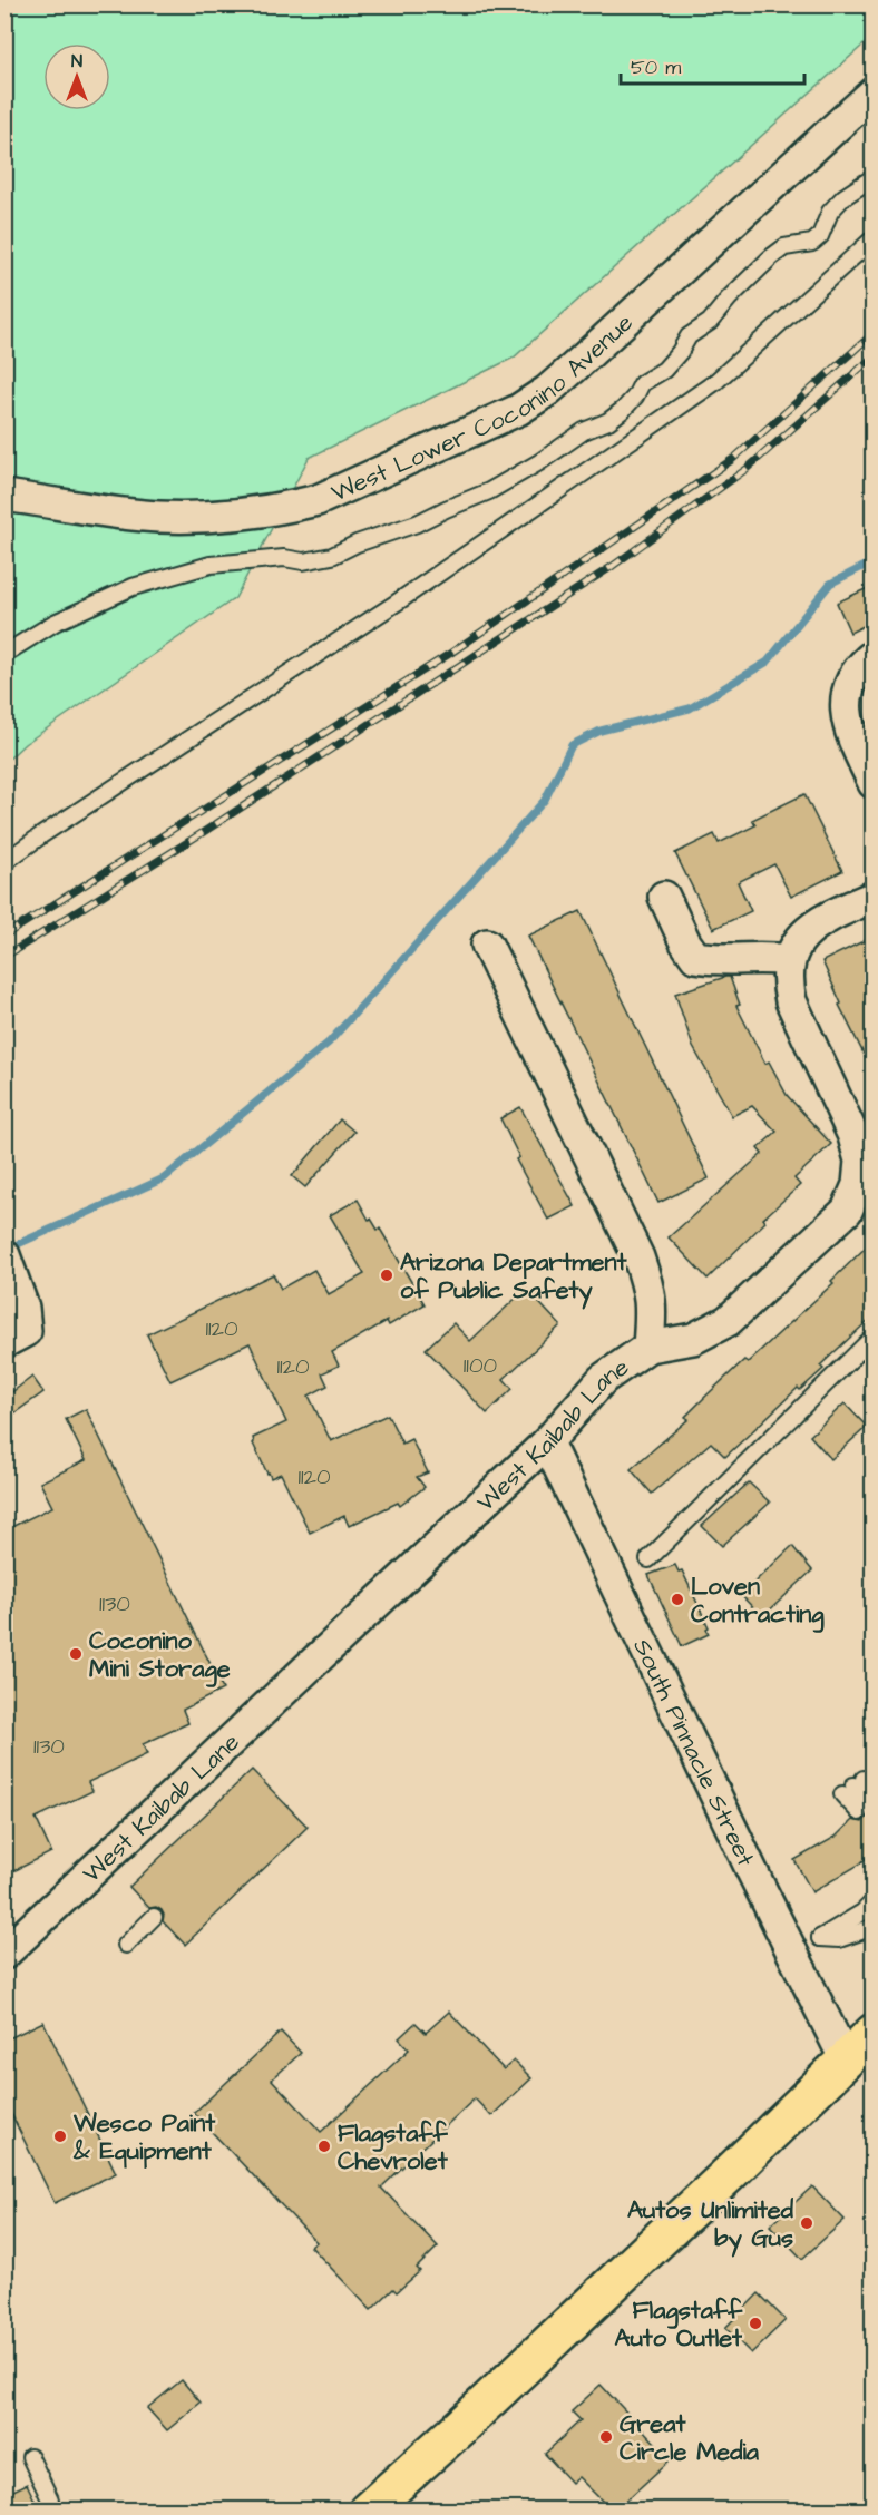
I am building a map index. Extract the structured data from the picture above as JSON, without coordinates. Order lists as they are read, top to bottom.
{
  "streets": {
    "street": ["West Lower Coconino Avenue", "West Kaibab Lane", "South Pinnacle Street"]
  },
  "crossings": [
    ["West Kaibab Lane", "South Pinnacle Street"]
  ],
  "places": [
    "Arizona Department of Public Safety",
    "Loven Contracting",
    "Coconino Mini Storage",
    "Wesco Paint & Equipment",
    "Flagstaff Chevrolet",
    "Autos Unlimited by Gus",
    "Flagstaff Auto Outlet",
    "Great Circle Media"
  ],
  "house_numbers": [
    "1120",
    "1100",
    "1120",
    "1120",
    "1130",
    "1130"
  ],
  "scale_bar": "50 m",
  "north": "top"
}
